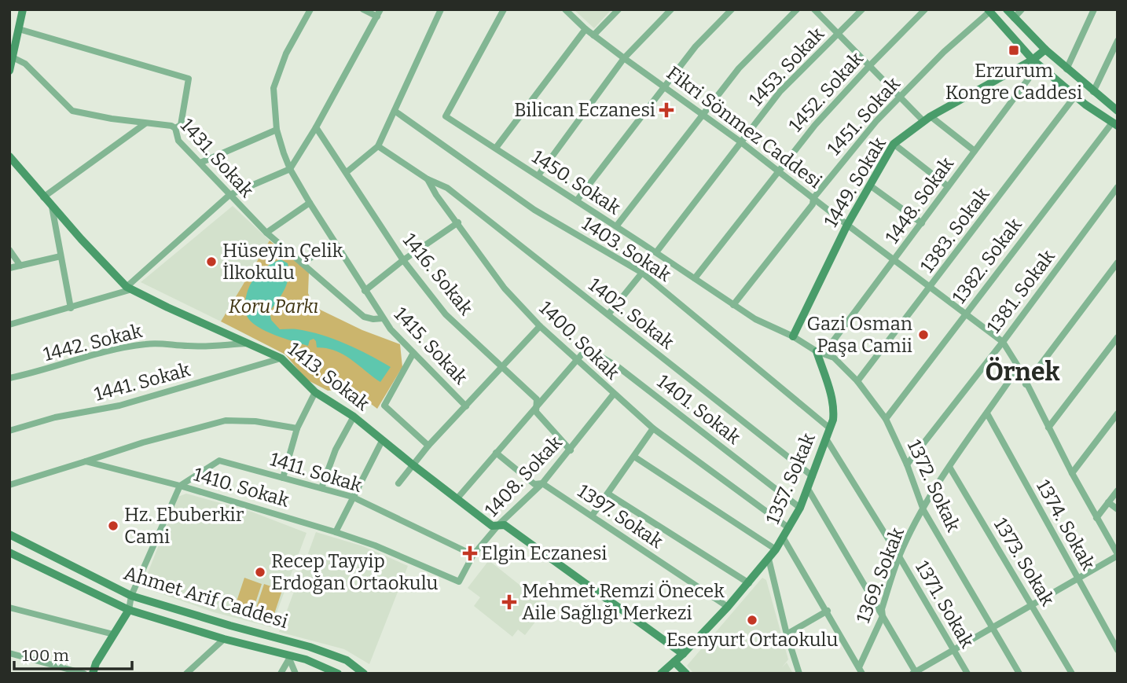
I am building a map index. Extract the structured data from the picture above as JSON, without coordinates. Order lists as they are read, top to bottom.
{
  "streets": {
    "street": [
      "1453. Sokak",
      "1452. Sokak",
      "1451. Sokak",
      "Fikri Sönmez Caddesi",
      "1431. Sokak",
      "1450. Sokak",
      "1449. Sokak",
      "1448. Sokak",
      "1383. Sokak",
      "1403. Sokak",
      "1382. Sokak",
      "1416. Sokak",
      "1381. Sokak",
      "1402. Sokak",
      "1400. Sokak",
      "1442. Sokak",
      "1415. Sokak",
      "1413. Sokak",
      "1441. Sokak",
      "1401. Sokak",
      "1411. Sokak",
      "1408. Sokak",
      "1357. Sokak",
      "1372. Sokak",
      "1410. Sokak",
      "1397. Sokak",
      "1374. Sokak",
      "1373. Sokak",
      "1369. Sokak",
      "Ahmet Arif Caddesi",
      "1371. Sokak"
    ]
  },
  "crossings": [
    ["1453. Sokak", "Fikri Sönmez Caddesi"],
    ["1453. Sokak", "1450. Sokak"],
    ["1452. Sokak", "Fikri Sönmez Caddesi"],
    ["1452. Sokak", "1450. Sokak"],
    ["1451. Sokak", "Fikri Sönmez Caddesi"],
    ["1451. Sokak", "1450. Sokak"],
    ["Fikri Sönmez Caddesi", "1449. Sokak"],
    ["Fikri Sönmez Caddesi", "1448. Sokak"],
    ["Fikri Sönmez Caddesi", "1383. Sokak"],
    ["Fikri Sönmez Caddesi", "1382. Sokak"],
    ["Fikri Sönmez Caddesi", "1381. Sokak"],
    ["Fikri Sönmez Caddesi", "1369. Sokak"],
    ["1431. Sokak", "1415. Sokak"],
    ["1450. Sokak", "1449. Sokak"],
    ["1450. Sokak", "1372. Sokak"],
    ["1449. Sokak", "1448. Sokak"],
    ["1449. Sokak", "1372. Sokak"],
    ["1448. Sokak", "1357. Sokak"],
    ["1448. Sokak", "1372. Sokak"],
    ["1383. Sokak", "1372. Sokak"],
    ["1403. Sokak", "1357. Sokak"],
    ["1382. Sokak", "1372. Sokak"],
    ["1416. Sokak", "1408. Sokak"],
    ["1381. Sokak", "1372. Sokak"],
    ["1402. Sokak", "1400. Sokak"],
    ["1402. Sokak", "1357. Sokak"],
    ["1400. Sokak", "1401. Sokak"],
    ["1400. Sokak", "1408. Sokak"],
    ["1400. Sokak", "1357. Sokak"],
    ["1442. Sokak", "1413. Sokak"],
    ["1413. Sokak", "1441. Sokak"],
    ["1413. Sokak", "1408. Sokak"],
    ["1413. Sokak", "1357. Sokak"],
    ["1401. Sokak", "1357. Sokak"],
    ["1411. Sokak", "1408. Sokak"],
    ["1411. Sokak", "1410. Sokak"],
    ["1408. Sokak", "1410. Sokak"],
    ["1408. Sokak", "1397. Sokak"],
    ["1357. Sokak", "1372. Sokak"],
    ["1357. Sokak", "1397. Sokak"],
    ["1357. Sokak", "1369. Sokak"],
    ["1357. Sokak", "1371. Sokak"],
    ["1372. Sokak", "1369. Sokak"],
    ["1374. Sokak", "1369. Sokak"],
    ["1373. Sokak", "1369. Sokak"],
    ["1369. Sokak", "1371. Sokak"]
  ],
  "districts": ["Örnek"],
  "parks": ["Koru Parkı"],
  "places": {
    "transit": ["Erzurum Kongre Caddesi"],
    "health": ["Bilican Eczanesi", "Elgin Eczanesi", "Mehmet Remzi Önecek Aile Sağlığı Merkezi"],
    "other": [
      "Hüseyin Çelik İlkokulu",
      "Gazi Osman Paşa Camii",
      "Hz. Ebuberkir Cami",
      "Recep Tayyip Erdoğan Ortaokulu",
      "Esenyurt Ortaokulu"
    ]
  },
  "scale_bar": "100 m"
}
